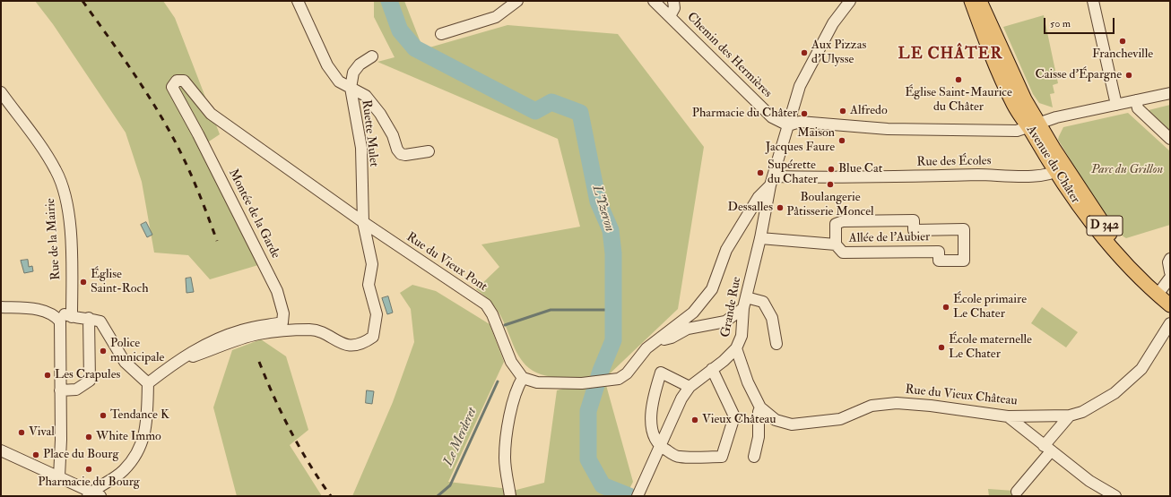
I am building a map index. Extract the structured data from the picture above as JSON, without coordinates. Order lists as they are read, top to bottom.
{
  "streets": {
    "main road": ["Avenue du Châter", "D 342"],
    "street": [
      "Chemin des Hermières",
      "Ruette Mulet",
      "Rue des Écoles",
      "Montée de la Garde",
      "Allée de l'Aubier",
      "Rue de la Mairie",
      "Rue du Vieux Pont",
      "Grande Rue",
      "Rue du Vieux Château"
    ]
  },
  "crossings": [
    ["Chemin des Hermières", "Grande Rue"],
    ["Ruette Mulet", "Montée de la Garde"],
    ["Ruette Mulet", "Rue du Vieux Pont"],
    ["Rue des Écoles", "Avenue du Châter"],
    ["Rue des Écoles", "Grande Rue"],
    ["Montée de la Garde", "Rue du Vieux Pont"],
    ["Allée de l'Aubier", "Grande Rue"],
    ["Grande Rue", "Rue du Vieux Château"]
  ],
  "districts": ["LE CHÂTER"],
  "water": ["L'Yzeron", "Le Merderet"],
  "parks": ["Parc du Grillon"],
  "places": [
    "Francheville",
    "Aux Pizzas d'Ulysse",
    "Caisse d'Épargne",
    "Église Saint-Maurice du Châter",
    "Alfredo",
    "Pharmacie du Châter",
    "Maison Jacques Faure",
    "Blue Cat",
    "Supérette du Chater",
    "Boulangerie Pâtisserie Moncel",
    "Dessalles",
    "Église Saint-Roch",
    "École primaire Le Chater",
    "École maternelle Le Chater",
    "Police municipale",
    "Les Crapules",
    "Tendance K",
    "Vieux Château",
    "Vival",
    "White Immo",
    "Place du Bourg",
    "Pharmacie du Bourg"
  ],
  "scale_bar": "50 m"
}
